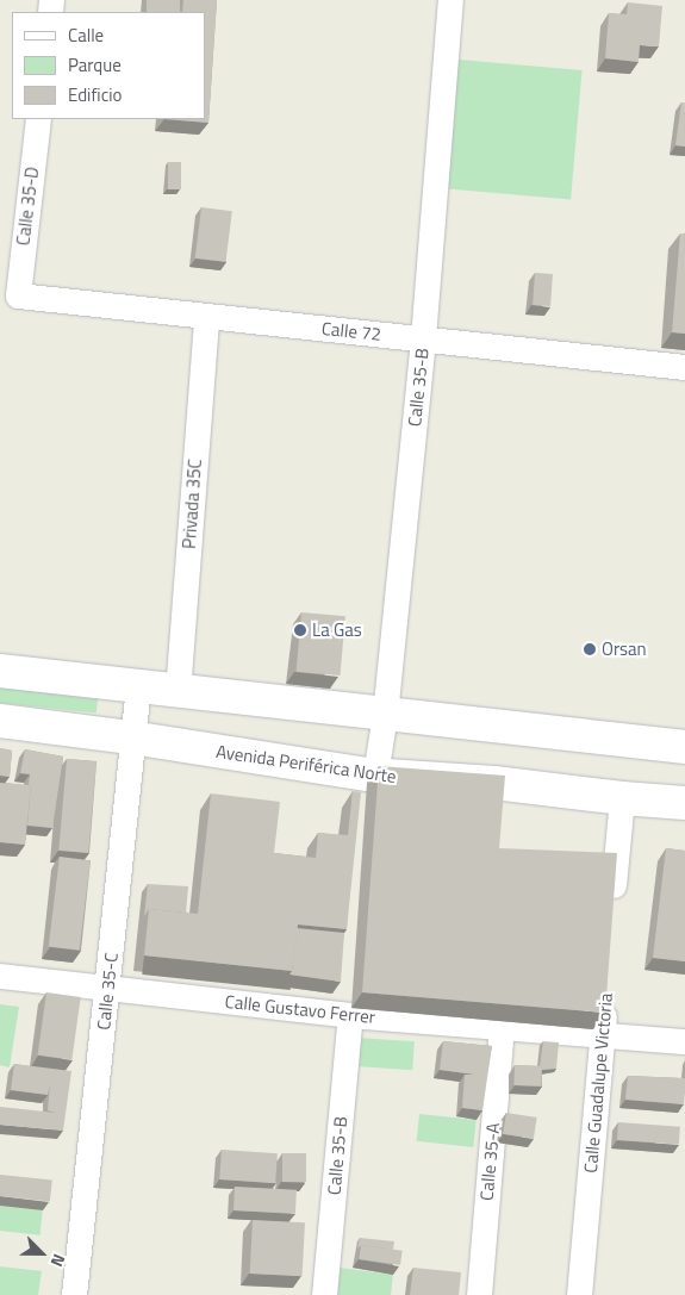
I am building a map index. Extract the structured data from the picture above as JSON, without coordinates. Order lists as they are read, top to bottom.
{
  "streets": {
    "main road": ["Avenida Periférica Norte"],
    "street": [
      "Calle 35-D",
      "Calle 72",
      "Calle 35-B",
      "Privada 35C",
      "Calle 35-C",
      "Calle Gustavo Ferrer",
      "Calle Guadalupe Victoria",
      "Calle 35-A"
    ]
  },
  "crossings": [
    ["Calle 35-D", "Calle 72"],
    ["Calle 72", "Calle 35-B"],
    ["Calle 72", "Privada 35C"],
    ["Calle 35-B", "Avenida Periférica Norte"],
    ["Calle 35-B", "Calle Gustavo Ferrer"],
    ["Avenida Periférica Norte", "Calle 35-C"],
    ["Calle 35-C", "Calle Gustavo Ferrer"],
    ["Calle Gustavo Ferrer", "Calle Guadalupe Victoria"],
    ["Calle Gustavo Ferrer", "Calle 35-A"]
  ],
  "places": ["La Gas", "Orsan"],
  "legend": ["Calle", "Parque", "Edificio"],
  "north": "bottom right"
}
